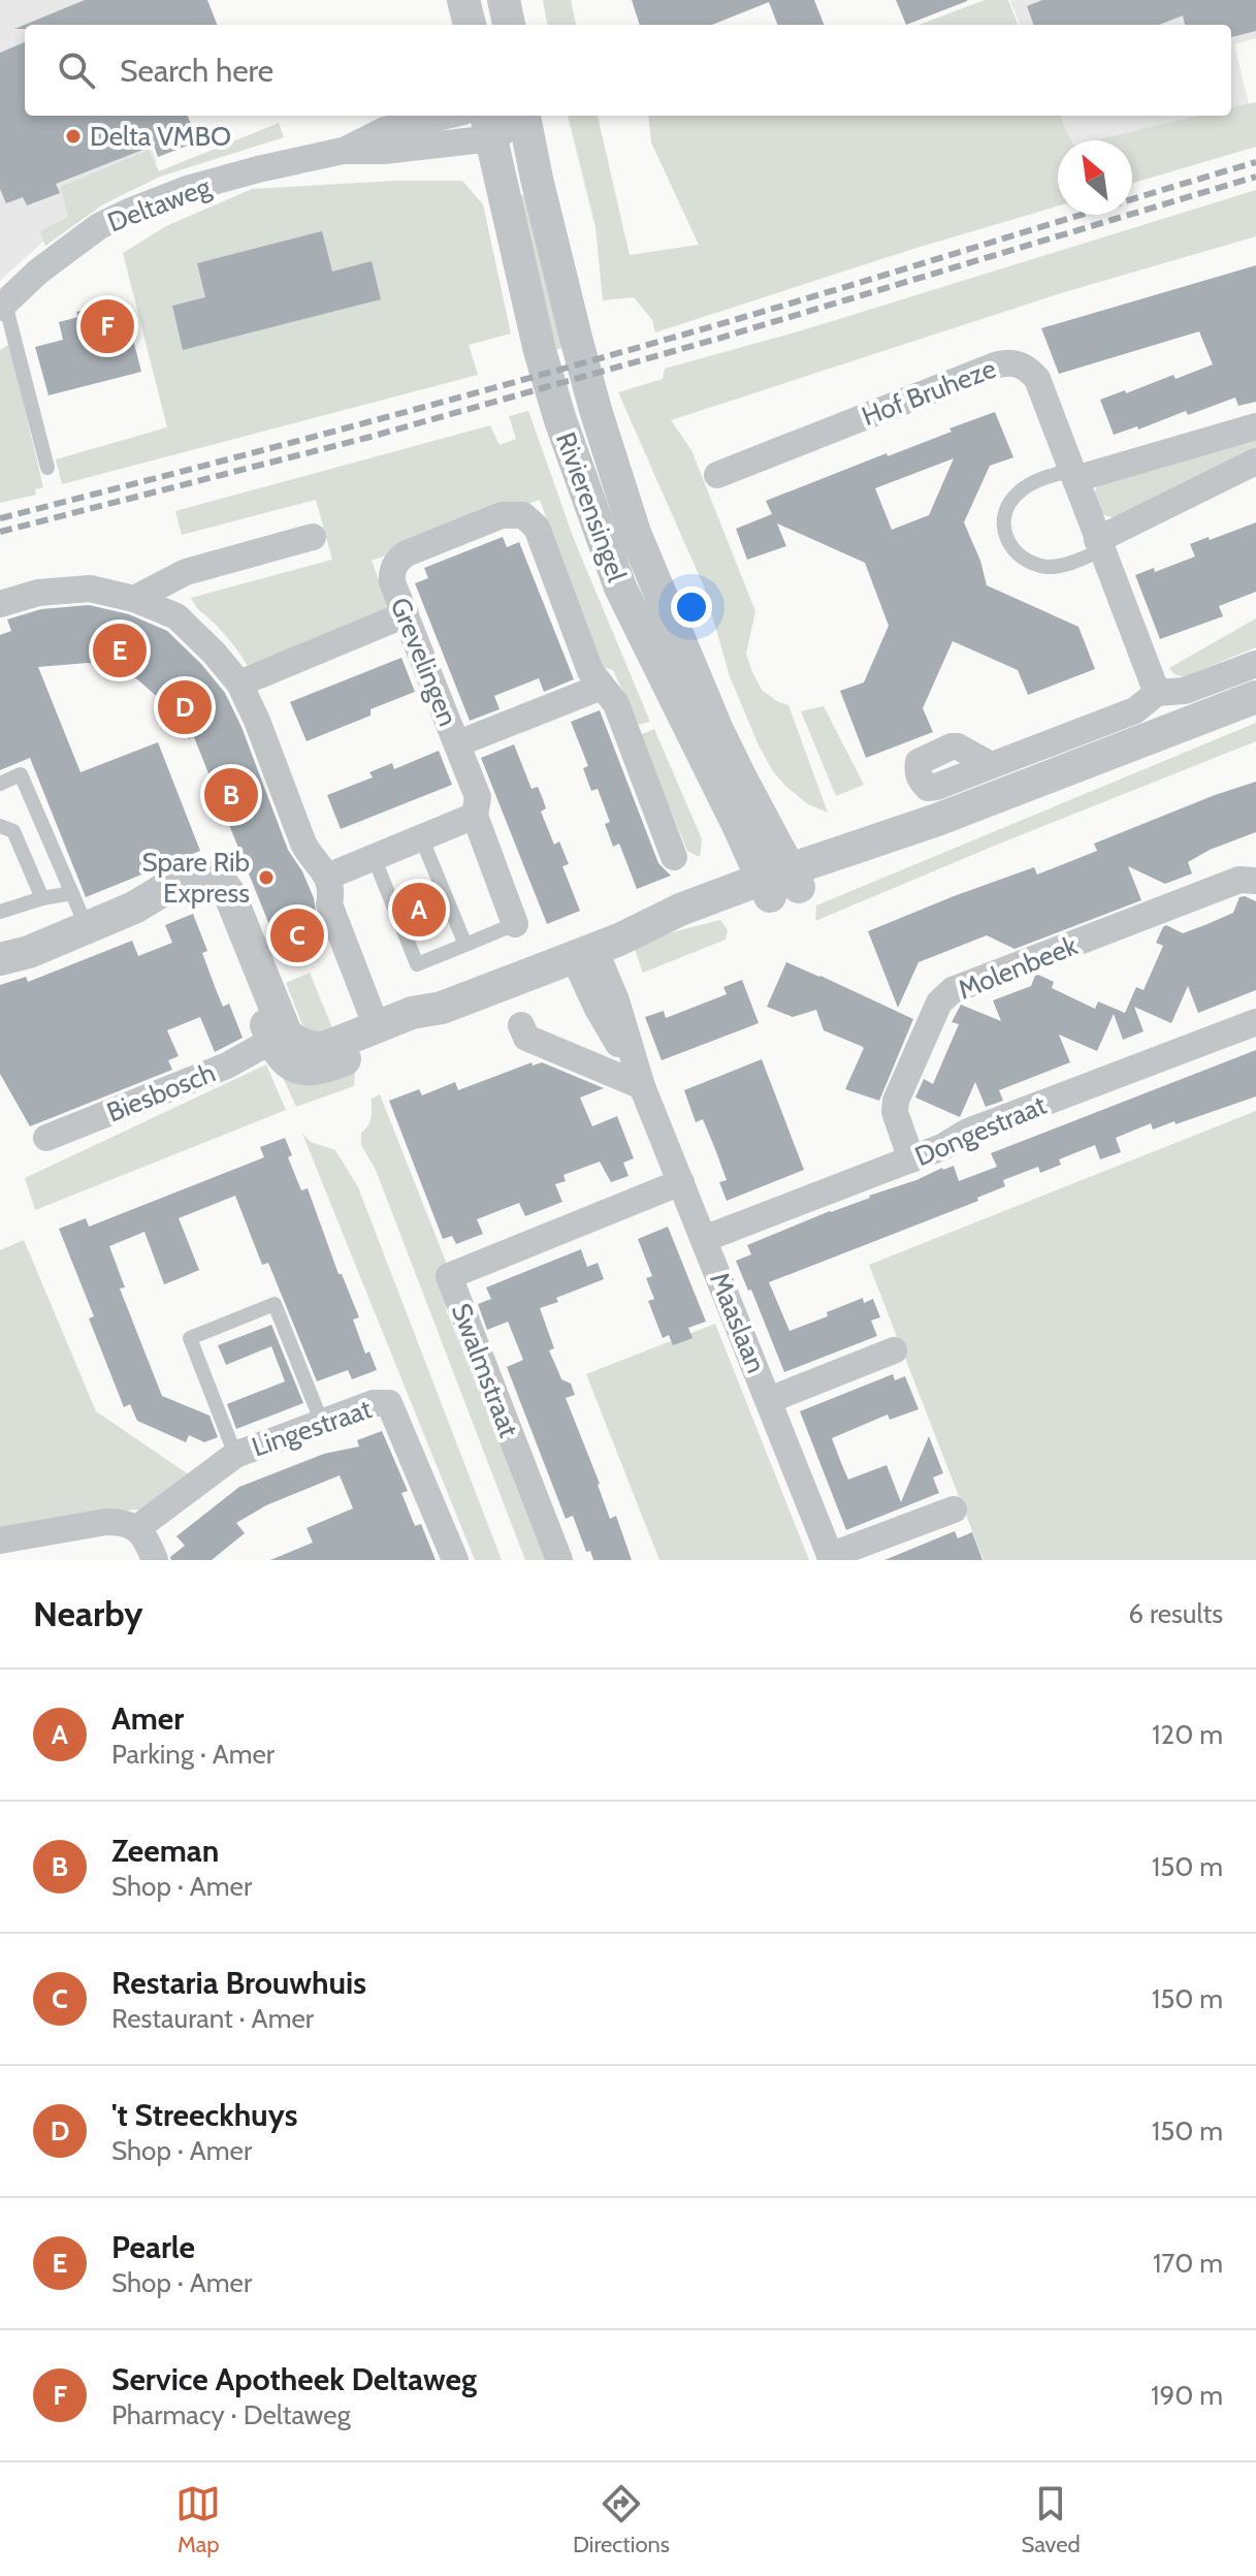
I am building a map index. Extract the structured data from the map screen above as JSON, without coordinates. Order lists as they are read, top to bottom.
{
  "streets": {
    "street": [
      "Deltaweg",
      "Hof Bruheze",
      "Rivierensingel",
      "Grevelingen",
      "Molenbeek",
      "Biesbosch",
      "Dongestraat",
      "Maaslaan",
      "Swalmstraat",
      "Lingestraat"
    ]
  },
  "crossings": [
    ["Deltaweg", "Rivierensingel"],
    ["Molenbeek", "Dongestraat"],
    ["Dongestraat", "Maaslaan"],
    ["Maaslaan", "Swalmstraat"]
  ],
  "places": ["Delta VMBO", "Spare Rib Express"],
  "north": "top left",
  "page": {
    "search": "Search here",
    "pins": [
      "F",
      "E",
      "D",
      "B",
      "A",
      "C"
    ],
    "heading": ["Nearby", "6 results"],
    "list": [
      {
        "mark": "A",
        "name": "Amer",
        "note": "Parking · Amer",
        "value": "120 m"
      },
      {
        "mark": "B",
        "name": "Zeeman",
        "note": "Shop · Amer",
        "value": "150 m"
      },
      {
        "mark": "C",
        "name": "Restaria Brouwhuis",
        "note": "Restaurant · Amer",
        "value": "150 m"
      },
      {
        "mark": "D",
        "name": "'t Streeckhuys",
        "note": "Shop · Amer",
        "value": "150 m"
      },
      {
        "mark": "E",
        "name": "Pearle",
        "note": "Shop · Amer",
        "value": "170 m"
      },
      {
        "mark": "F",
        "name": "Service Apotheek Deltaweg",
        "note": "Pharmacy · Deltaweg",
        "value": "190 m"
      }
    ],
    "nav": ["Map", "Directions", "Saved"]
  }
}
